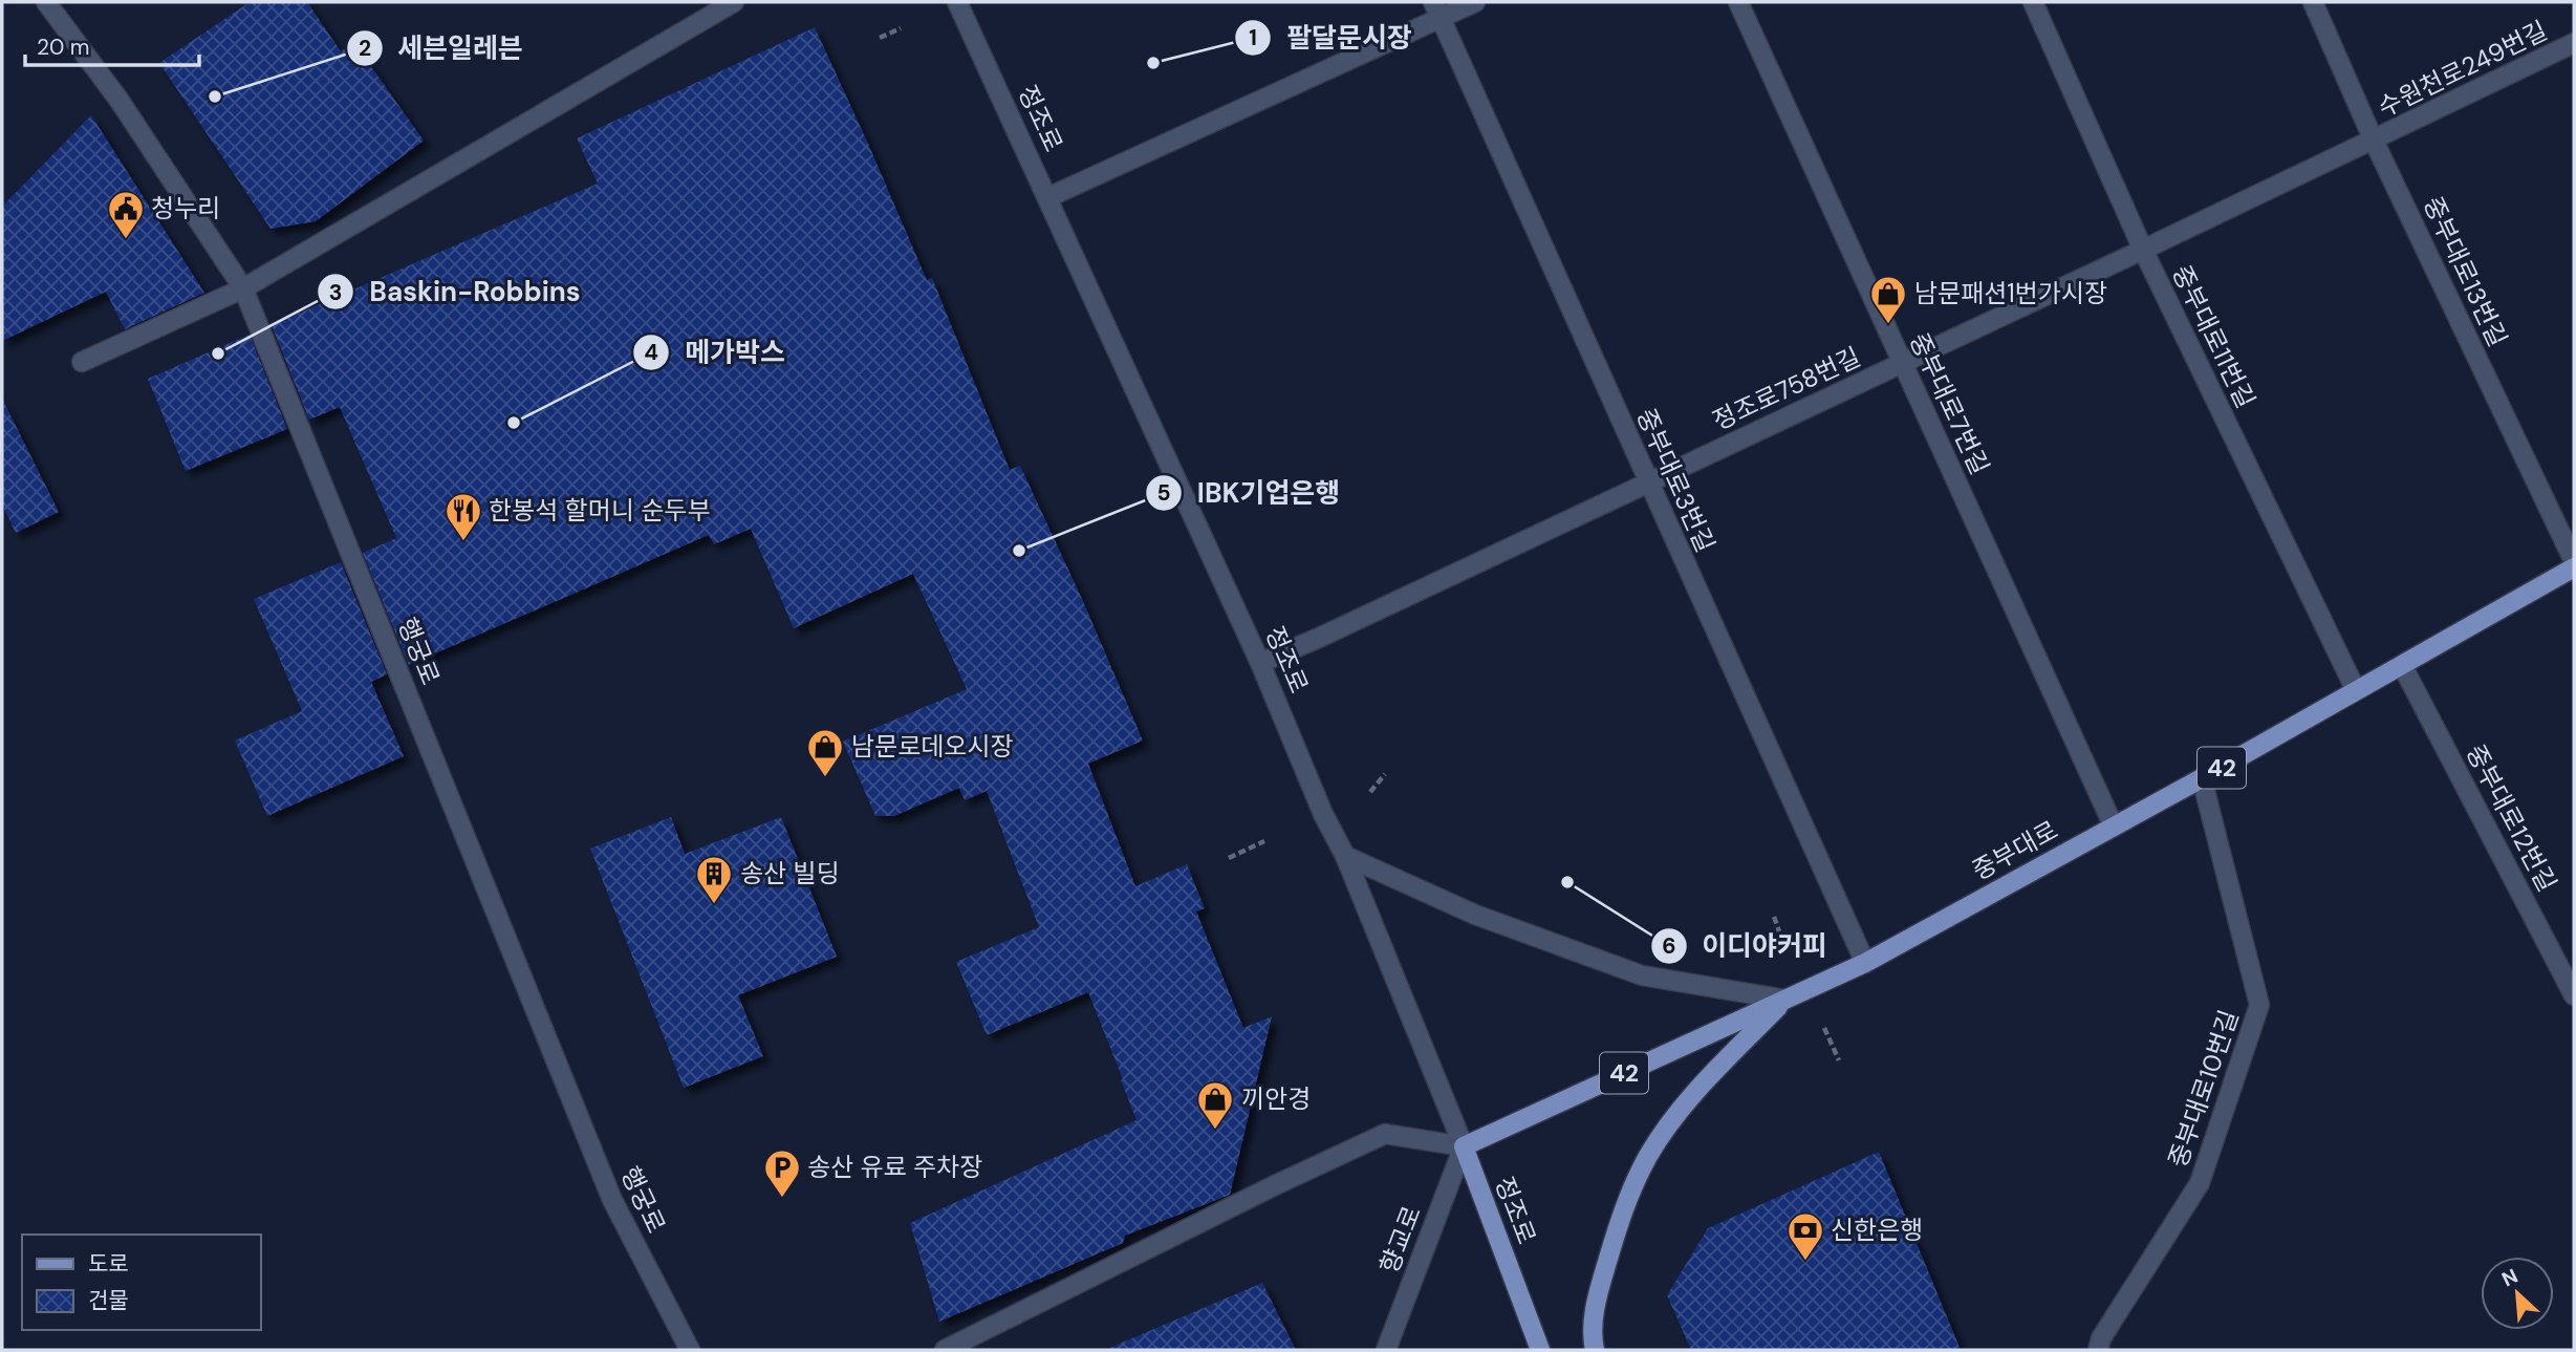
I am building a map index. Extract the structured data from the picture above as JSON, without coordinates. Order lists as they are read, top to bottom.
{
  "streets": {
    "main road": ["정조로", "42", "중부대로"],
    "street": [
      "수원천로249번길",
      "중부대로13번길",
      "중부대로11번길",
      "정조로758번길",
      "중부대로7번길",
      "중부대로3번길",
      "행궁로",
      "중부대로12번길",
      "중부대로10번길",
      "향교로"
    ]
  },
  "crossings": [
    ["수원천로249번길", "중부대로13번길"],
    ["수원천로249번길", "정조로758번길"],
    ["정조로", "정조로758번길"],
    ["정조로", "중부대로"],
    ["정조로", "향교로"],
    ["중부대로13번길", "정조로758번길"],
    ["중부대로11번길", "정조로758번길"],
    ["중부대로11번길", "중부대로"],
    ["정조로758번길", "중부대로7번길"],
    ["정조로758번길", "중부대로3번길"],
    ["중부대로7번길", "중부대로"],
    ["중부대로3번길", "중부대로"],
    ["중부대로12번길", "중부대로"],
    ["중부대로", "중부대로10번길"],
    ["중부대로", "향교로"]
  ],
  "places": {
    "other": [
      "팔달문시장",
      "세븐일레븐",
      "Baskin-Robbins",
      "메가박스",
      "IBK기업은행",
      "이디야커피"
    ],
    "public building": ["청누리"],
    "shop": ["남문패션1번가시장", "남문로데오시장", "끼안경"],
    "restaurant": ["한봉석 할머니 순두부"],
    "building": ["송산 빌딩"],
    "parking": ["송산 유료 주차장"],
    "bank": ["신한은행"]
  },
  "legend": ["도로", "건물"],
  "scale_bar": "20 m",
  "north": "top left"
}
